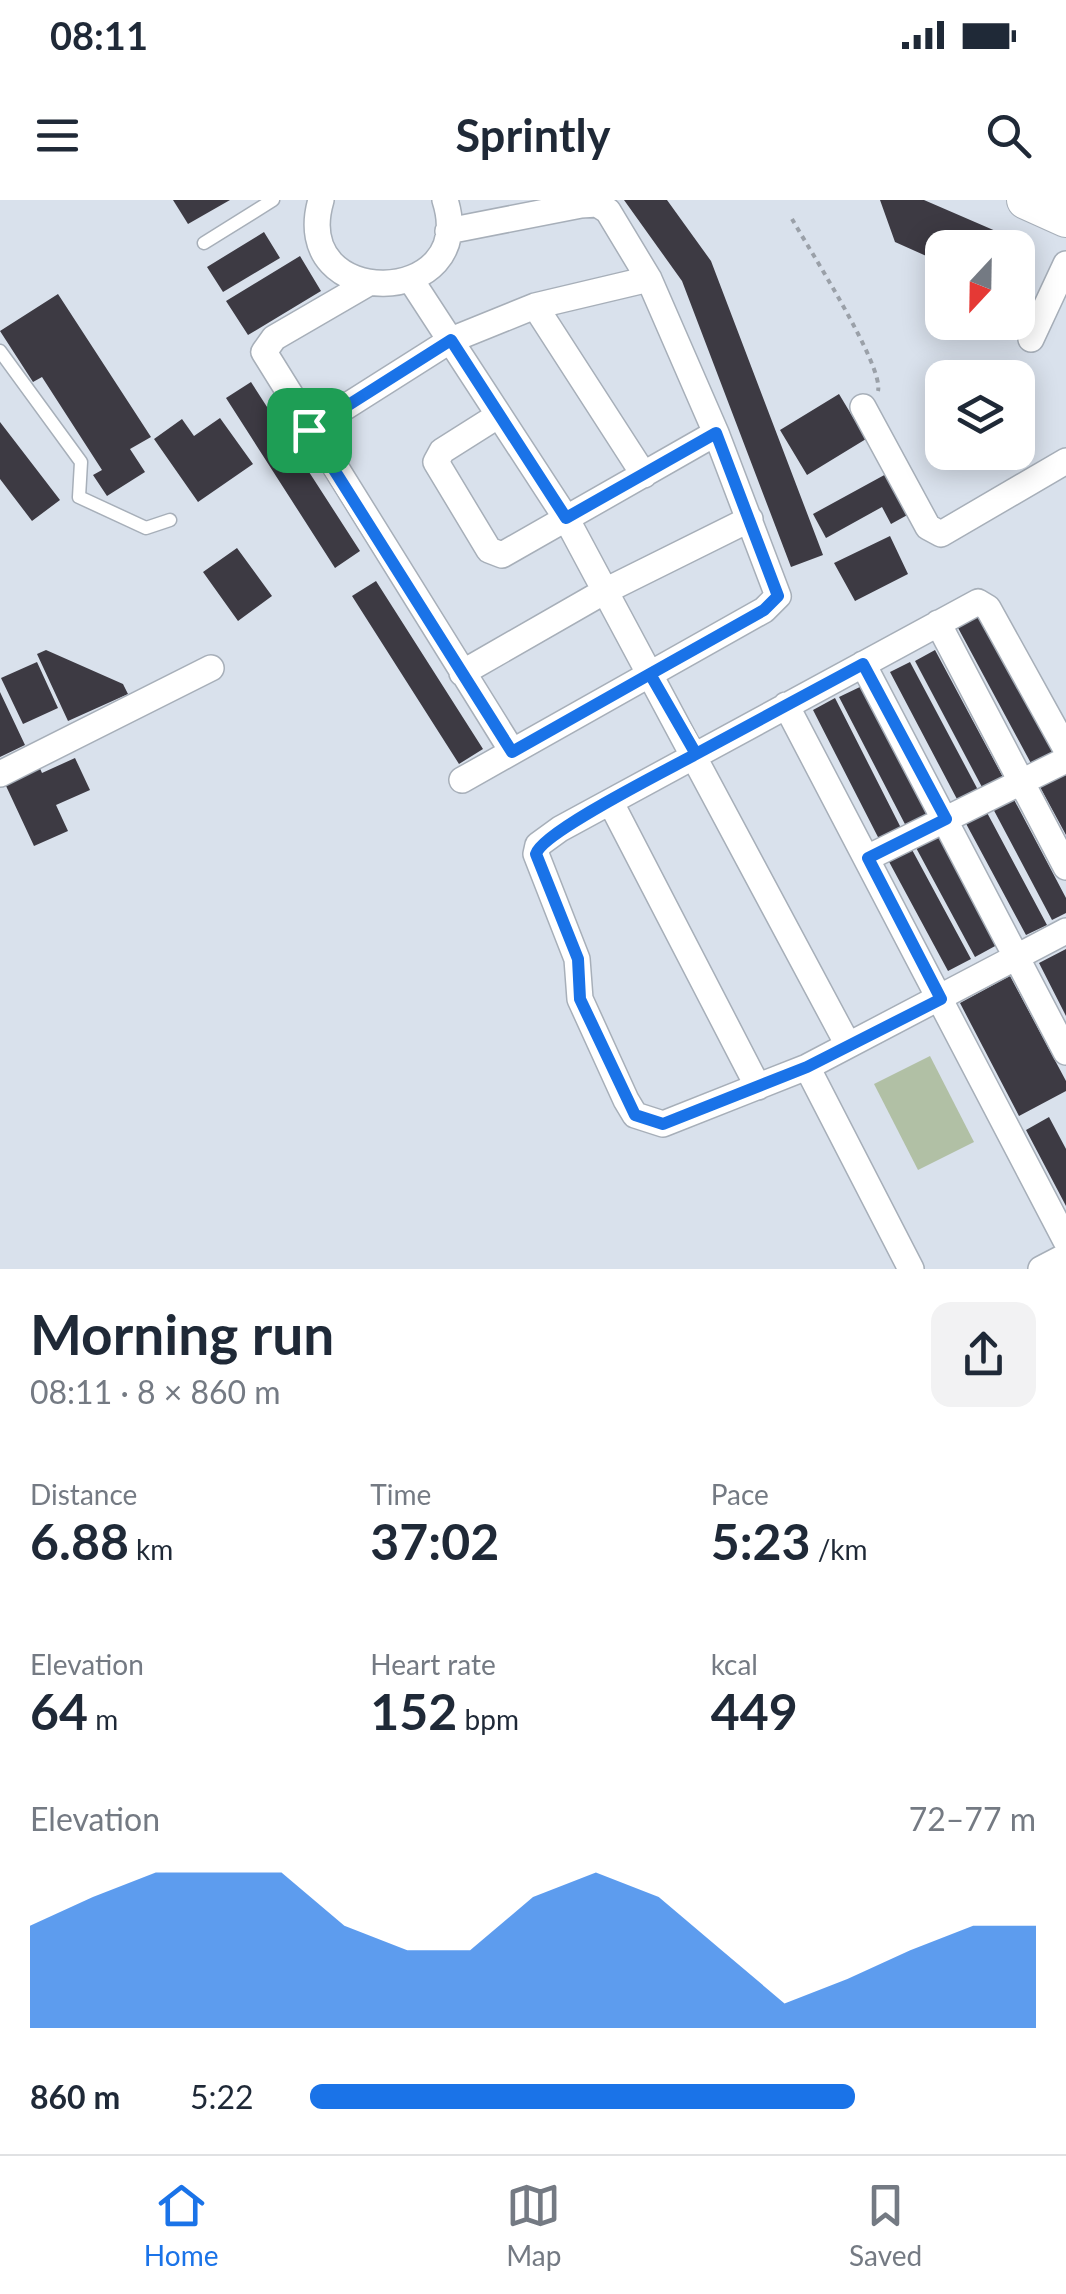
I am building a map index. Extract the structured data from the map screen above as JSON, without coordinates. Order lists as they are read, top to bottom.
{
  "north": "bottom",
  "page": {
    "status": "08:11",
    "header": "Sprintly",
    "heading": ["Morning run", "08:11 · 8 × 860 m"],
    "stats": [
      ["Distance", "6.88 km"],
      ["Time", "37:02"],
      ["Pace", "5:23 /km"],
      ["Elevation", "64 m"],
      ["Heart rate", "152 bpm"],
      ["kcal", "449"]
    ],
    "chart": ["Elevation", "72–77 m"],
    "list": [
      {
        "name": "860 m",
        "note": "5:22"
      }
    ],
    "tabs": ["Home", "Map", "Saved"]
  }
}
